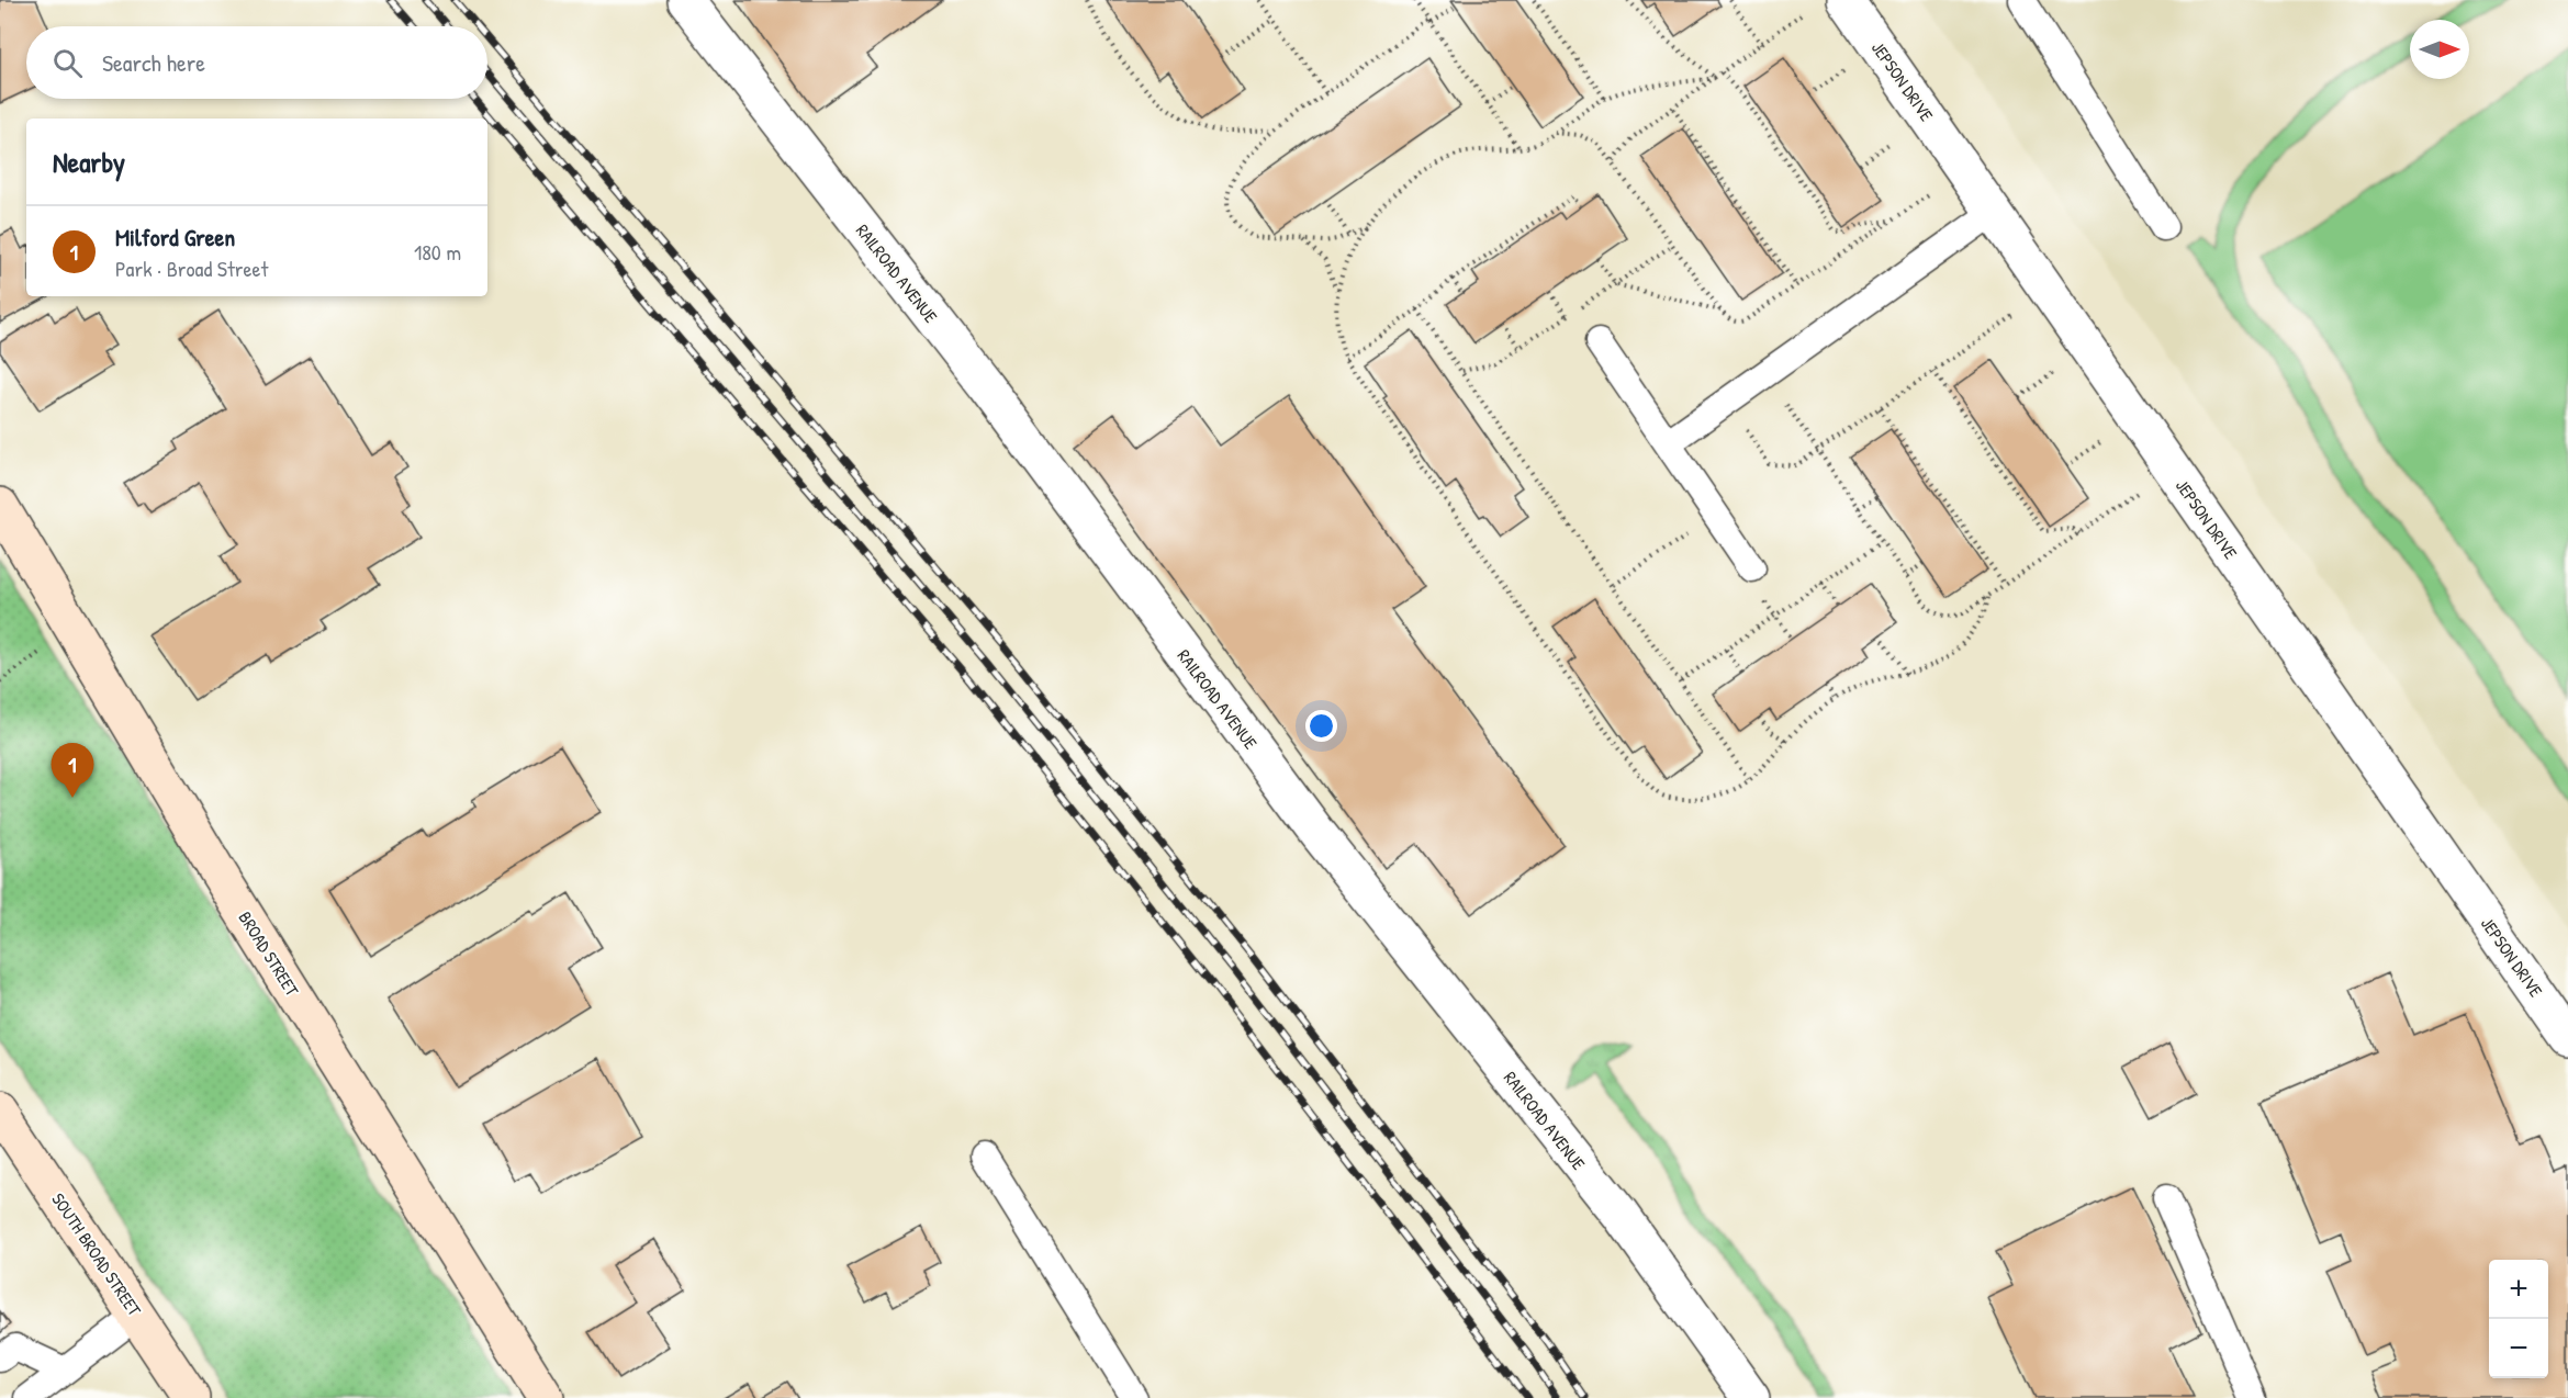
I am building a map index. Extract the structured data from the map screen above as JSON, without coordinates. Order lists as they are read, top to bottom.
{
  "streets": {
    "main road": ["BROAD STREET", "SOUTH BROAD STREET"],
    "street": ["JEPSON DRIVE", "RAILROAD AVENUE"]
  },
  "north": "right",
  "page": {
    "search": "Search here",
    "heading": "Nearby",
    "list": [
      {
        "mark": "1",
        "name": "Milford Green",
        "note": "Park · Broad Street",
        "value": "180 m"
      }
    ],
    "pins": "1",
    "map_buttons": ["+", "−"]
  }
}
